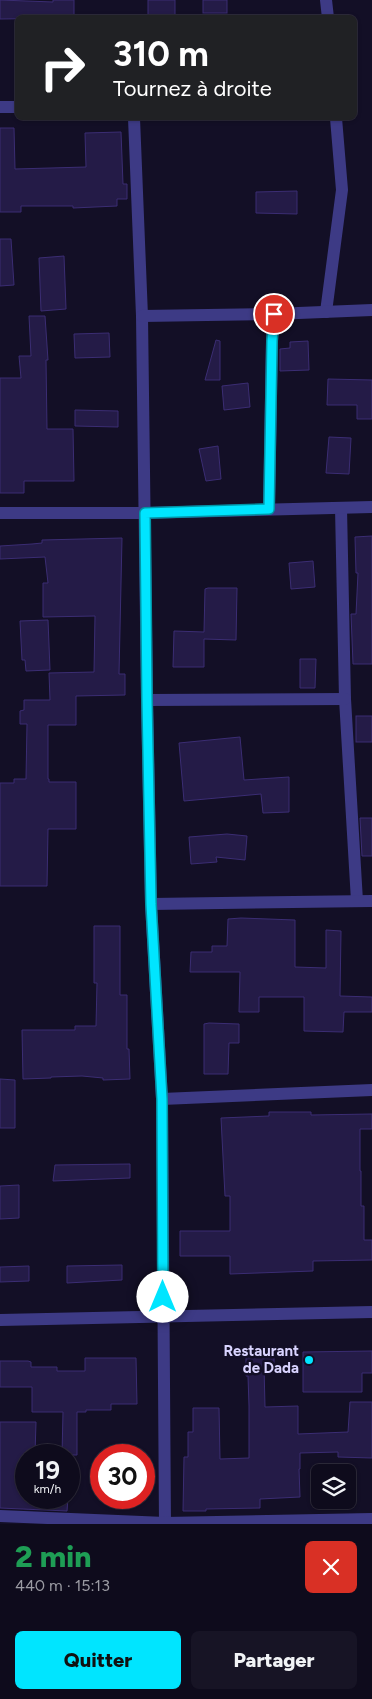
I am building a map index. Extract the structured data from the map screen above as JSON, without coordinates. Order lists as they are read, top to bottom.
{
  "places": ["Restaurant de Dada"],
  "page": {
    "turn": ["310 m", "Tournez à droite"],
    "speed": "19 km/h",
    "limit": "30",
    "heading": ["2 min", "440 m · 15:13"],
    "buttons": ["Quitter", "Partager"]
  }
}
